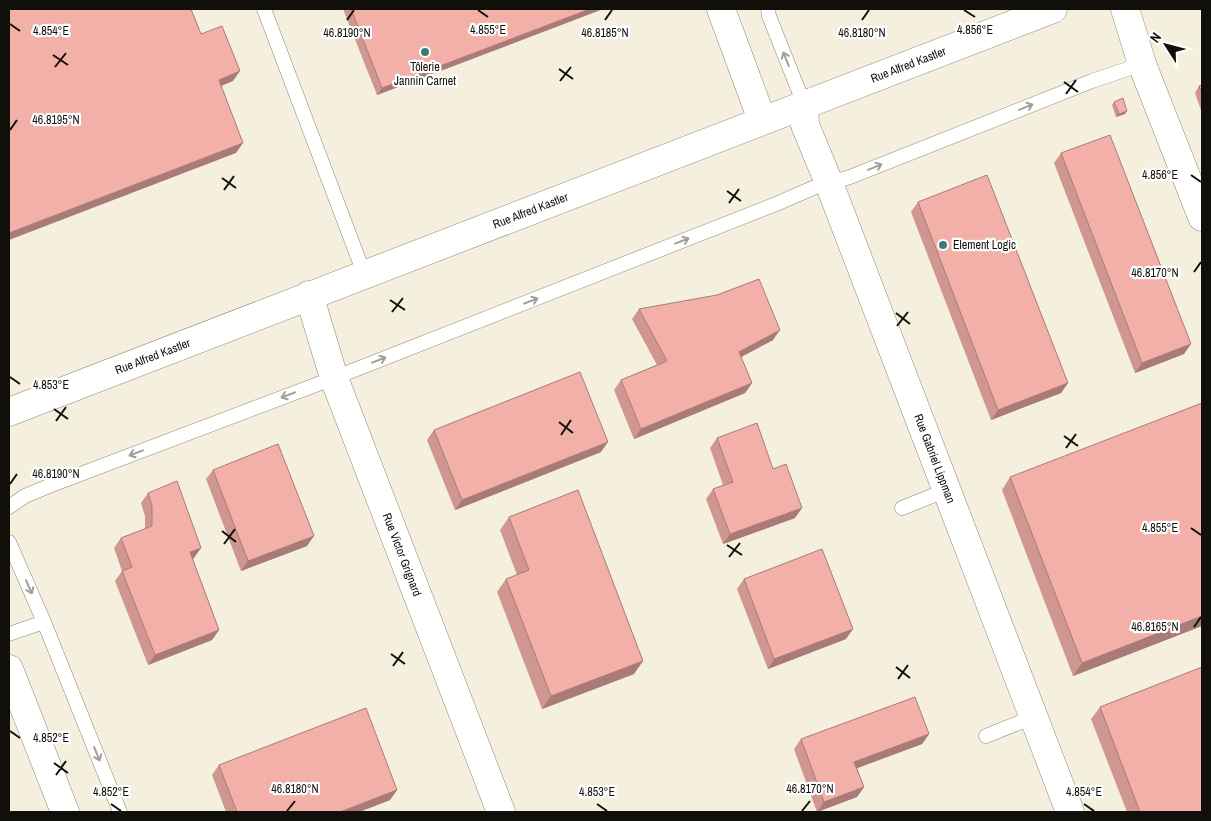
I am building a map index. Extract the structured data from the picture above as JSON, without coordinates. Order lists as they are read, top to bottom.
{
  "streets": {
    "street": ["Rue Alfred Kastler", "Rue Gabriel Lippman", "Rue Victor Grignard"]
  },
  "crossings": [
    ["Rue Alfred Kastler", "Rue Gabriel Lippman"],
    ["Rue Alfred Kastler", "Rue Victor Grignard"]
  ],
  "places": ["Tôlerie Jannin Carnet", "Element Logic"],
  "north": "top left",
  "coordinates": [
    "4.856°E",
    "4.855°E",
    "4.854°E",
    "46.8185°N",
    "46.8180°N",
    "46.8190°N",
    "46.8195°N",
    "46.8170°N",
    "4.853°E",
    "46.8165°N",
    "4.852°E"
  ]
}
